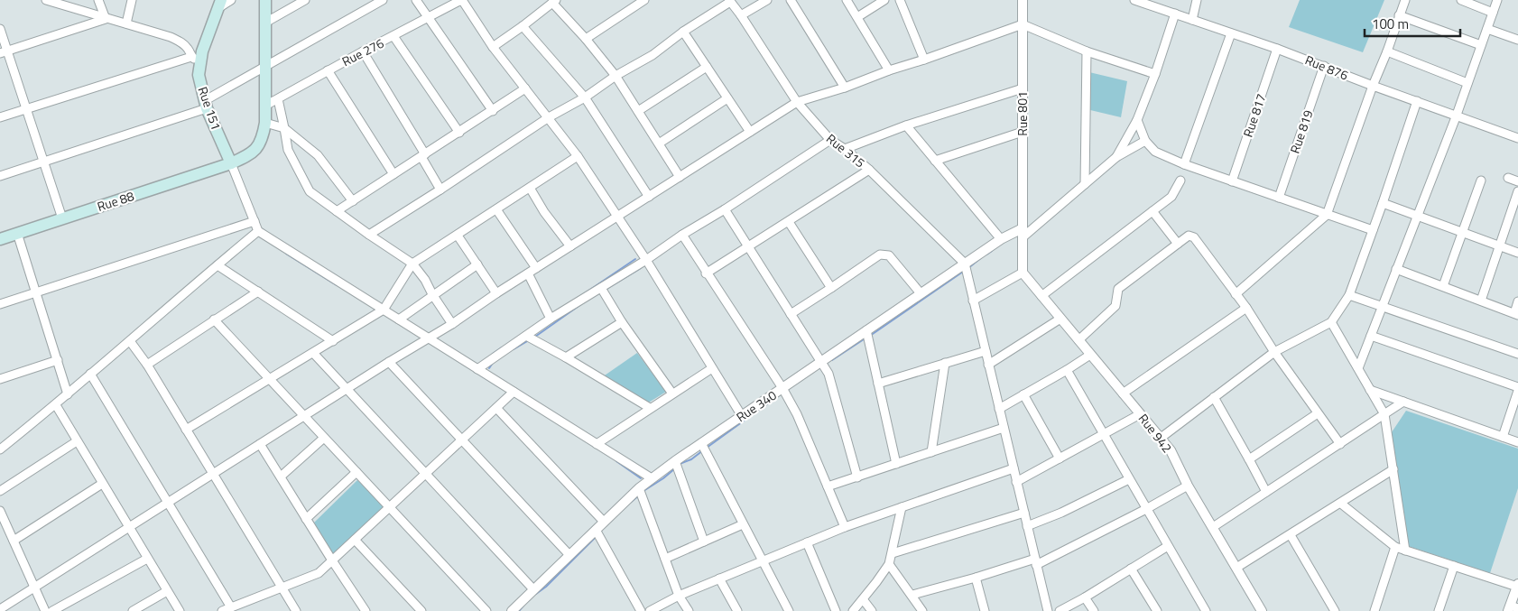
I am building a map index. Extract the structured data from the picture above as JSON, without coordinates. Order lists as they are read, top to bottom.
{
  "streets": {
    "main road": ["Rue 151", "Rue 88"],
    "street": [
      "Rue 276",
      "Rue 876",
      "Rue 801",
      "Rue 817",
      "Rue 819",
      "Rue 315",
      "Rue 340",
      "Rue 942"
    ]
  },
  "crossings": [
    ["Rue 276", "Rue 88"],
    ["Rue 876", "Rue 817"],
    ["Rue 876", "Rue 819"],
    ["Rue 151", "Rue 88"],
    ["Rue 801", "Rue 340"],
    ["Rue 801", "Rue 942"],
    ["Rue 315", "Rue 340"]
  ],
  "scale_bar": "100 m"
}
